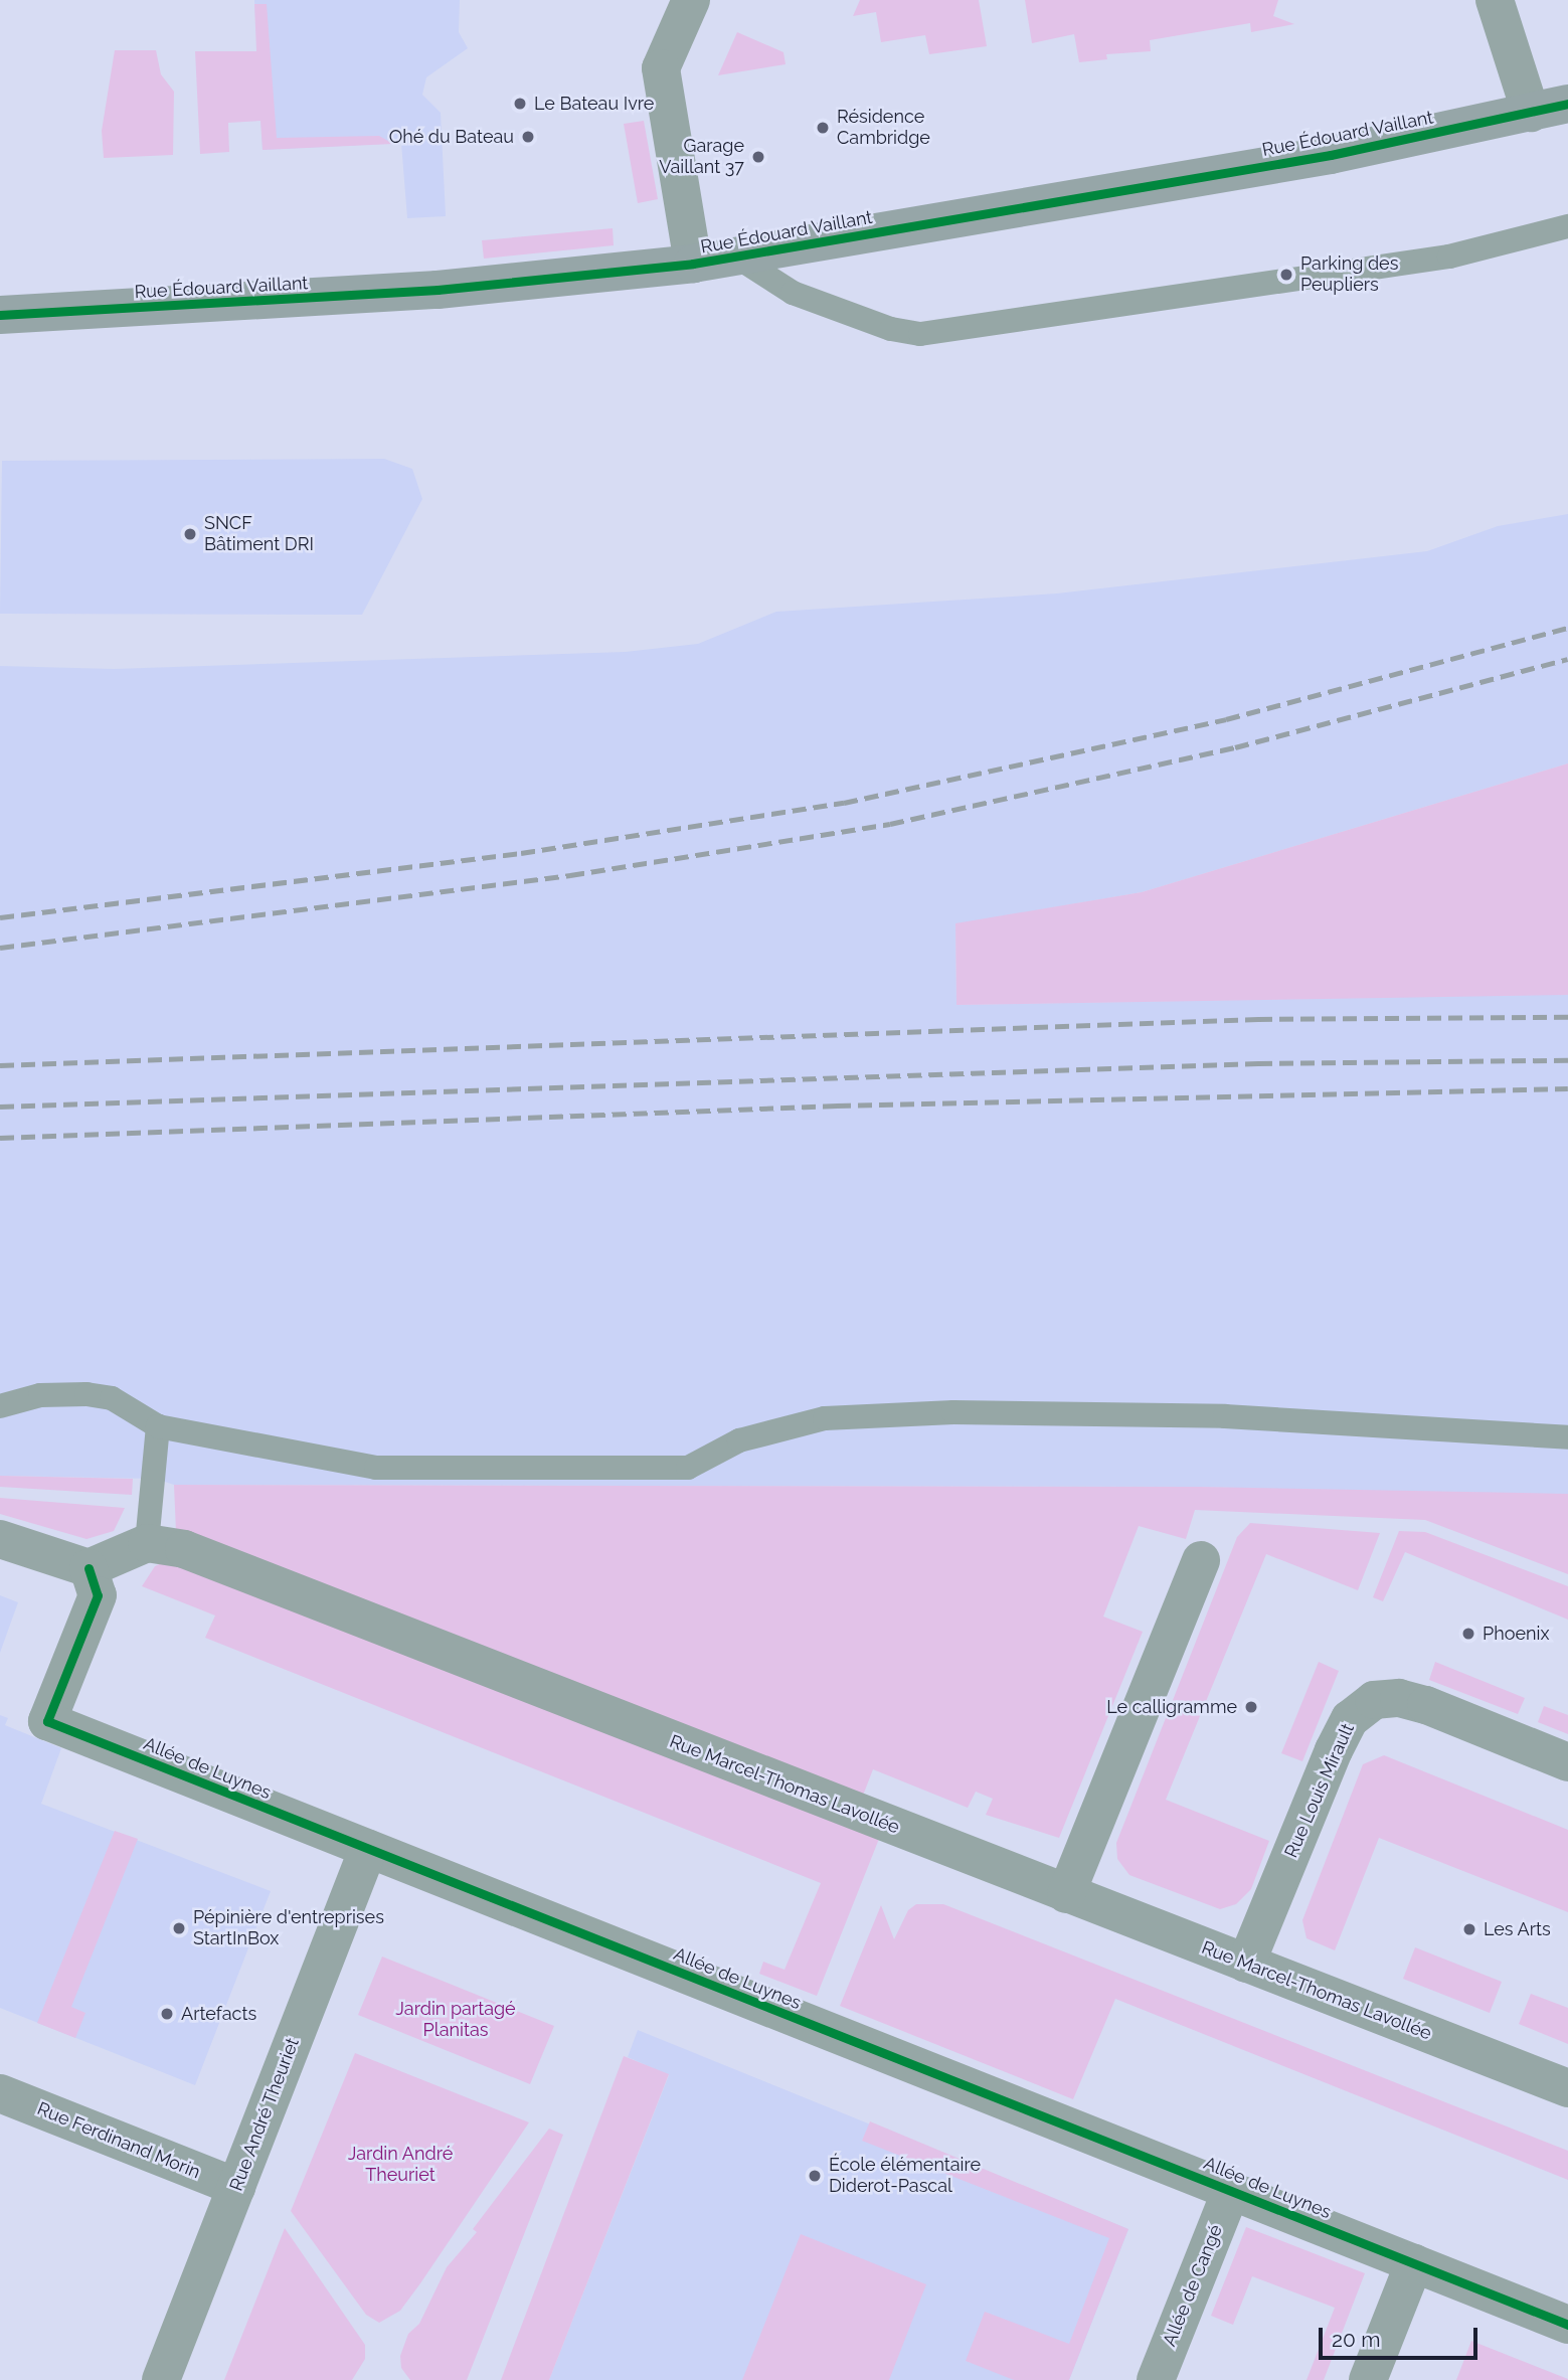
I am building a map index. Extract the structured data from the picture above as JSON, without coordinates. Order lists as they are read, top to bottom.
{
  "streets": {
    "main road": ["Rue Édouard Vaillant"],
    "street": [
      "Allée de Luynes",
      "Rue Marcel-Thomas Lavollée",
      "Rue Louis Mirault",
      "Rue André Theuriet",
      "Rue Ferdinand Morin",
      "Allée de Cangé"
    ]
  },
  "crossings": [
    ["Allée de Luynes", "Rue André Theuriet"],
    ["Allée de Luynes", "Allée de Cangé"],
    ["Rue Marcel-Thomas Lavollée", "Rue Louis Mirault"],
    ["Rue André Theuriet", "Rue Ferdinand Morin"]
  ],
  "parks": ["Jardin partagé Planitas", "Jardin André Theuriet"],
  "places": [
    "Le Bateau Ivre",
    "Résidence Cambridge",
    "Ohé du Bateau",
    "Garage Vaillant 37",
    "Parking des Peupliers",
    "SNCF Bâtiment DRI",
    "Phoenix",
    "Le calligramme",
    "Pépinière d'entreprises StartInBox",
    "Les Arts",
    "Artefacts",
    "École élémentaire Diderot-Pascal"
  ],
  "scale_bar": "20 m"
}
